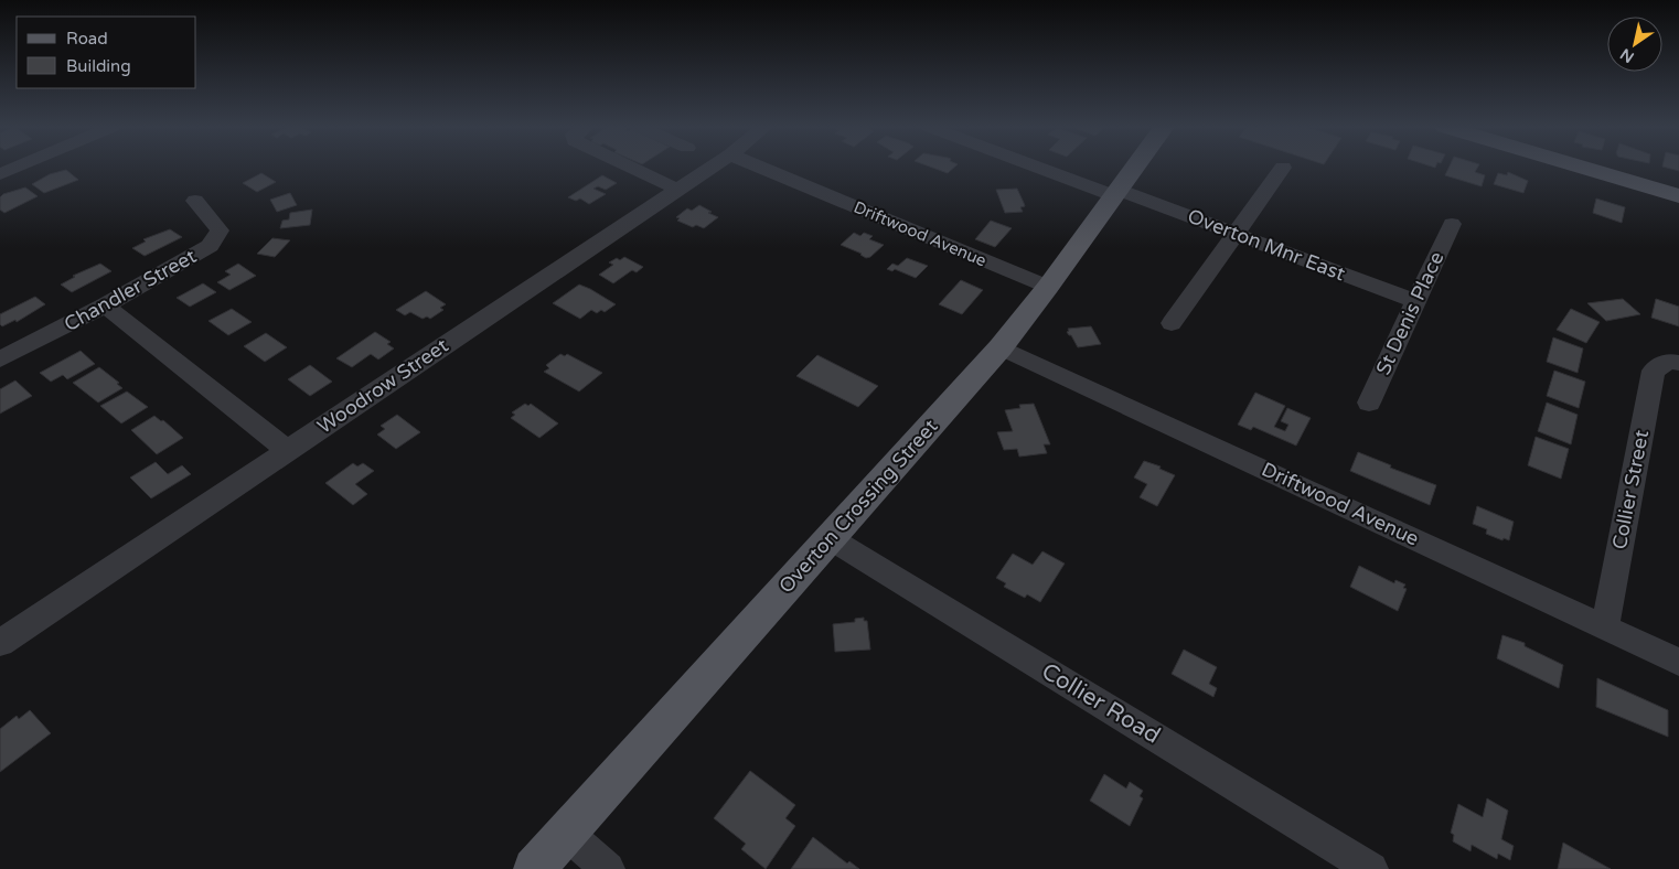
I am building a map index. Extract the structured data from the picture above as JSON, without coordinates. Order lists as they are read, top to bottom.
{
  "streets": {
    "main road": ["Overton Crossing Street"],
    "street": [
      "Driftwood Avenue",
      "Overton Mnr East",
      "Chandler Street",
      "St Denis Place",
      "Woodrow Street",
      "Collier Street",
      "Collier Road"
    ]
  },
  "crossings": [
    ["Driftwood Avenue", "Collier Street"],
    ["Driftwood Avenue", "Overton Crossing Street"],
    ["Overton Mnr East", "St Denis Place"],
    ["Overton Mnr East", "Overton Crossing Street"],
    ["Overton Crossing Street", "Collier Road"]
  ],
  "legend": ["Road", "Building"],
  "north": "bottom left"
}
